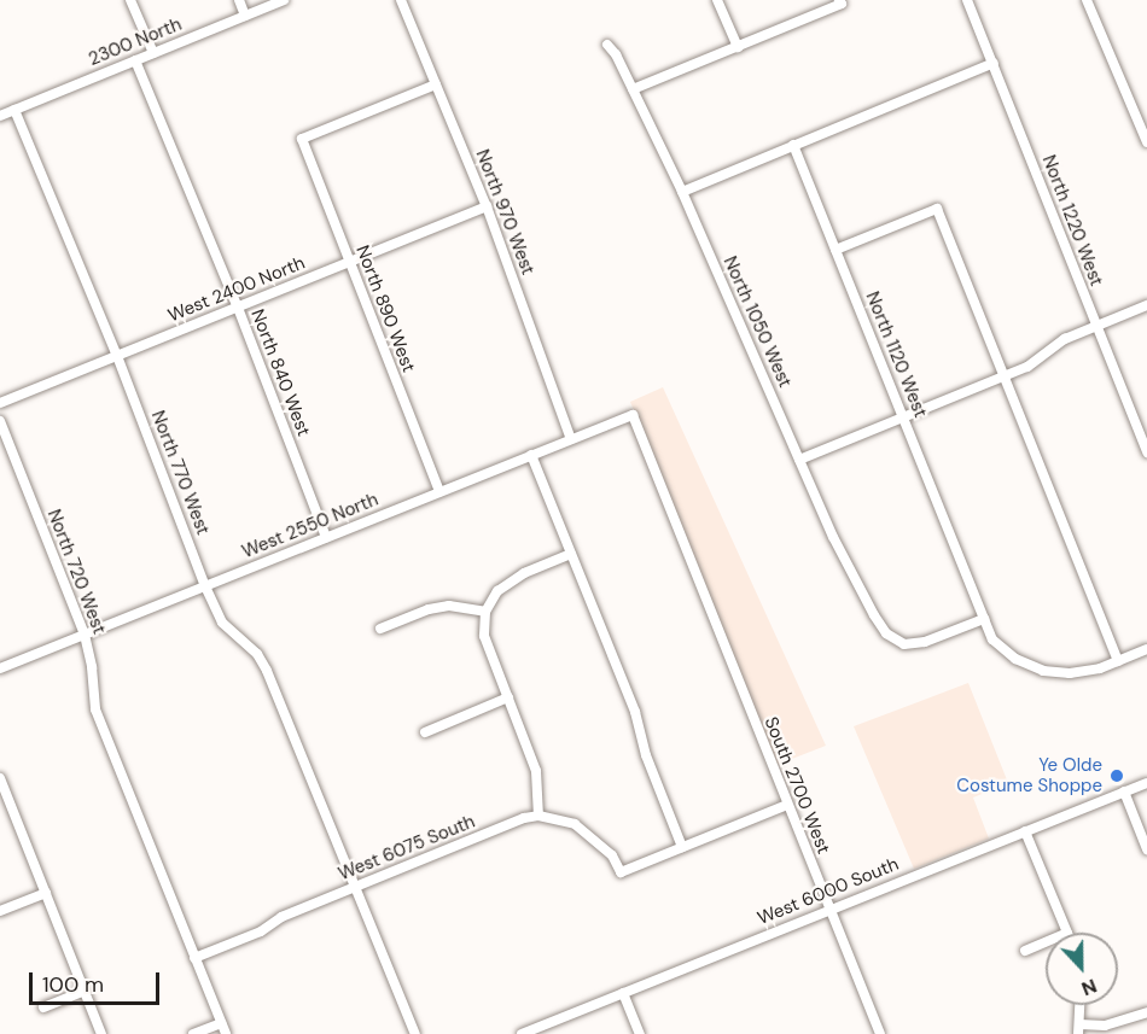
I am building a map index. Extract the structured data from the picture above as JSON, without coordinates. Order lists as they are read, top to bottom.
{
  "streets": {
    "street": [
      "2300 North",
      "North 970 West",
      "North 1220 West",
      "West 2400 North",
      "North 890 West",
      "North 1050 West",
      "North 1120 West",
      "North 840 West",
      "North 770 West",
      "West 2550 North",
      "North 720 West",
      "South 2700 West",
      "West 6075 South",
      "West 6000 South"
    ]
  },
  "crossings": [
    ["2300 North", "North 840 West"],
    ["2300 North", "North 770 West"],
    ["North 970 West", "West 2400 North"],
    ["North 970 West", "North 890 West"],
    ["North 970 West", "West 2550 North"],
    ["West 2400 North", "North 890 West"],
    ["West 2400 North", "North 840 West"],
    ["West 2400 North", "North 770 West"],
    ["North 890 West", "West 2550 North"],
    ["North 1050 West", "North 1120 West"],
    ["North 840 West", "West 2550 North"],
    ["North 770 West", "West 2550 North"],
    ["North 770 West", "West 6075 South"],
    ["West 2550 North", "North 720 West"],
    ["West 2550 North", "South 2700 West"],
    ["North 720 West", "West 6075 South"],
    ["South 2700 West", "West 6000 South"]
  ],
  "places": ["Ye Olde Costume Shoppe"],
  "scale_bar": "100 m",
  "north": "bottom"
}
